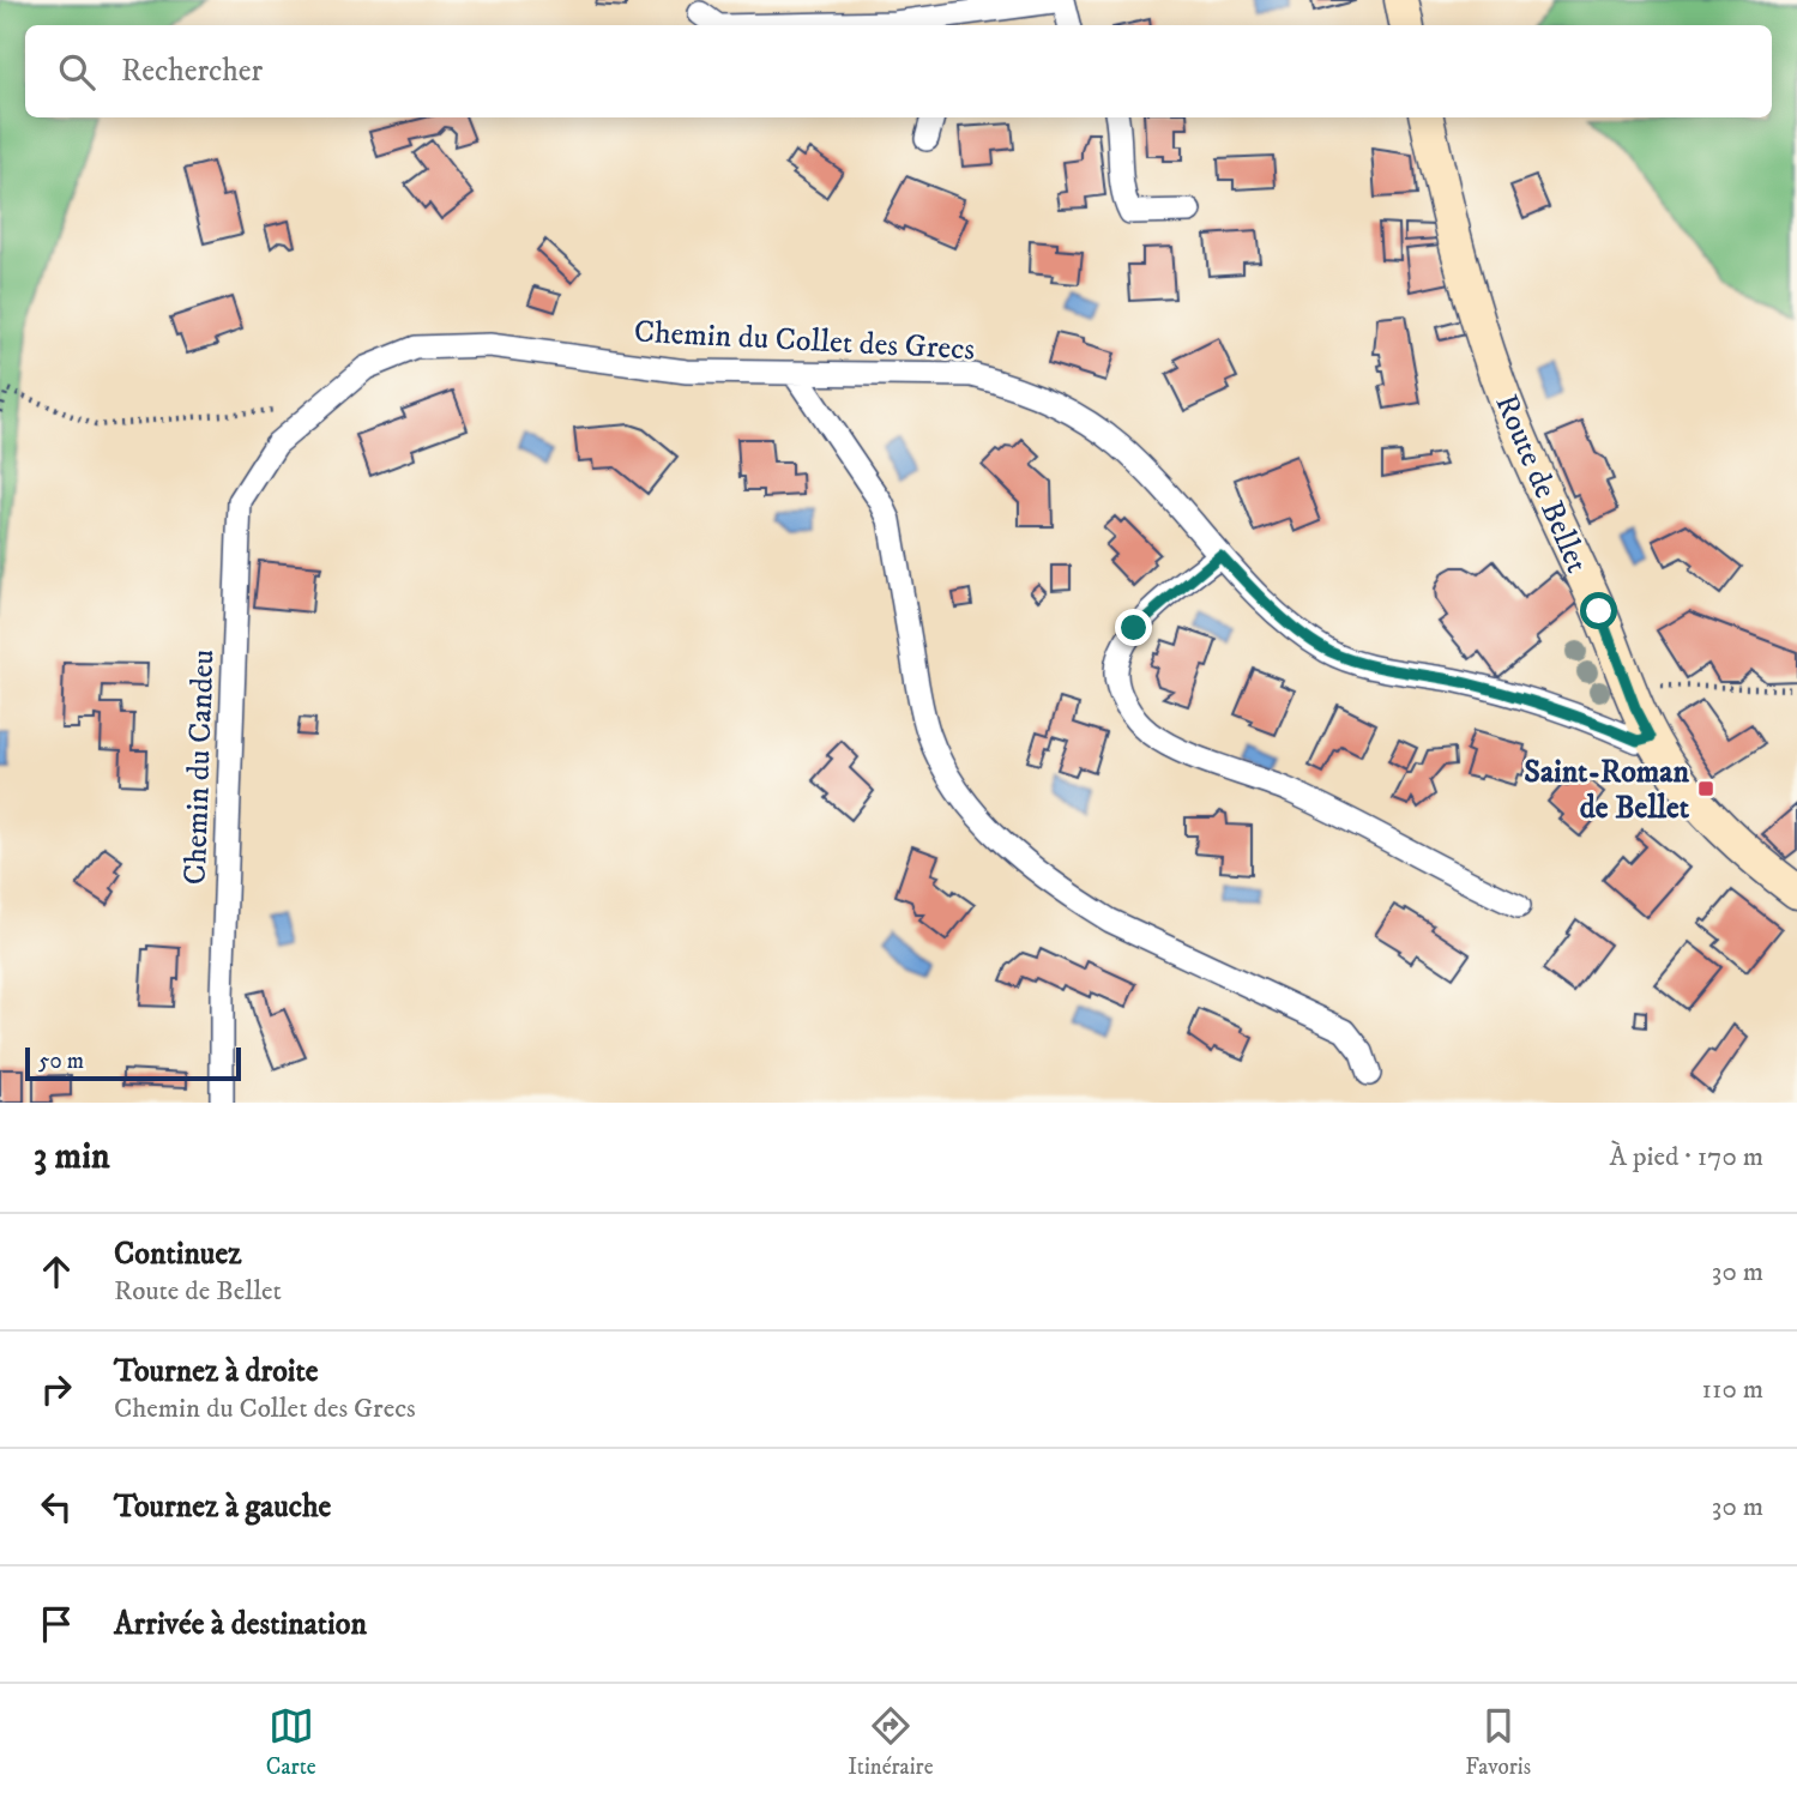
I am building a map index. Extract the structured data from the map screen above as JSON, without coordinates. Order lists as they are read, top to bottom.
{
  "streets": {
    "main road": ["Route de Bellet"],
    "street": ["Chemin du Collet des Grecs", "Chemin du Candeu"]
  },
  "crossings": [
    ["Chemin du Collet des Grecs", "Route de Bellet"],
    ["Chemin du Collet des Grecs", "Chemin du Candeu"]
  ],
  "places": {
    "transit": ["Saint-Roman de Bellet"]
  },
  "scale_bar": "50 m",
  "page": {
    "search": "Rechercher",
    "scale": "50 m",
    "heading": ["3 min", "À pied · 170 m"],
    "list": [
      ["Continuez", "Route de Bellet", "30 m"],
      ["Tournez à droite", "Chemin du Collet des Grecs", "110 m"],
      ["Tournez à gauche", "30 m"],
      "Arrivée à destination"
    ],
    "nav": ["Carte", "Itinéraire", "Favoris"]
  }
}
